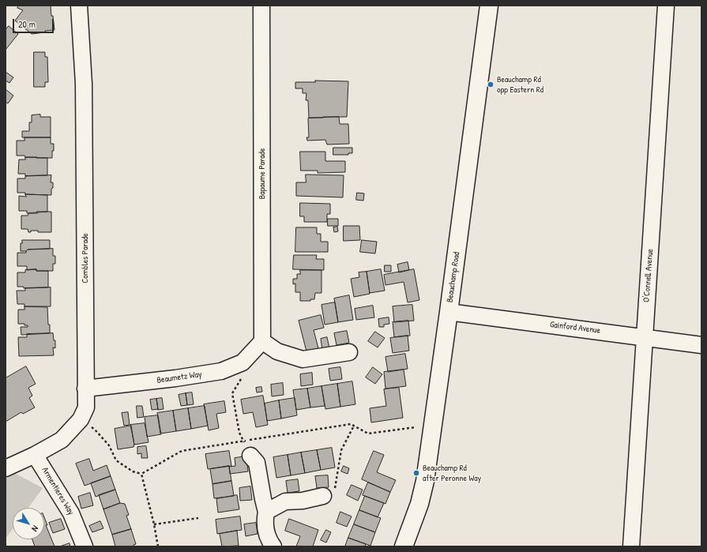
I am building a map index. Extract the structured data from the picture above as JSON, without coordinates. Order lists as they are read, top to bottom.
{
  "streets": {
    "main road": ["Beauchamp Road"],
    "street": [
      "Bapaume Parade",
      "Combles Parade",
      "O'Connell Avenue",
      "Gainford Avenue",
      "Beaumetz Way",
      "Armentieres Way"
    ]
  },
  "crossings": [
    ["Bapaume Parade", "Beaumetz Way"],
    ["Combles Parade", "Beaumetz Way"],
    ["Combles Parade", "Armentieres Way"],
    ["O'Connell Avenue", "Gainford Avenue"],
    ["Beauchamp Road", "Gainford Avenue"]
  ],
  "places": ["Beauchamp Rd opp Eastern Rd", "Beauchamp Rd after Peronne Way"],
  "scale_bar": "20 m",
  "north": "bottom right"
}
